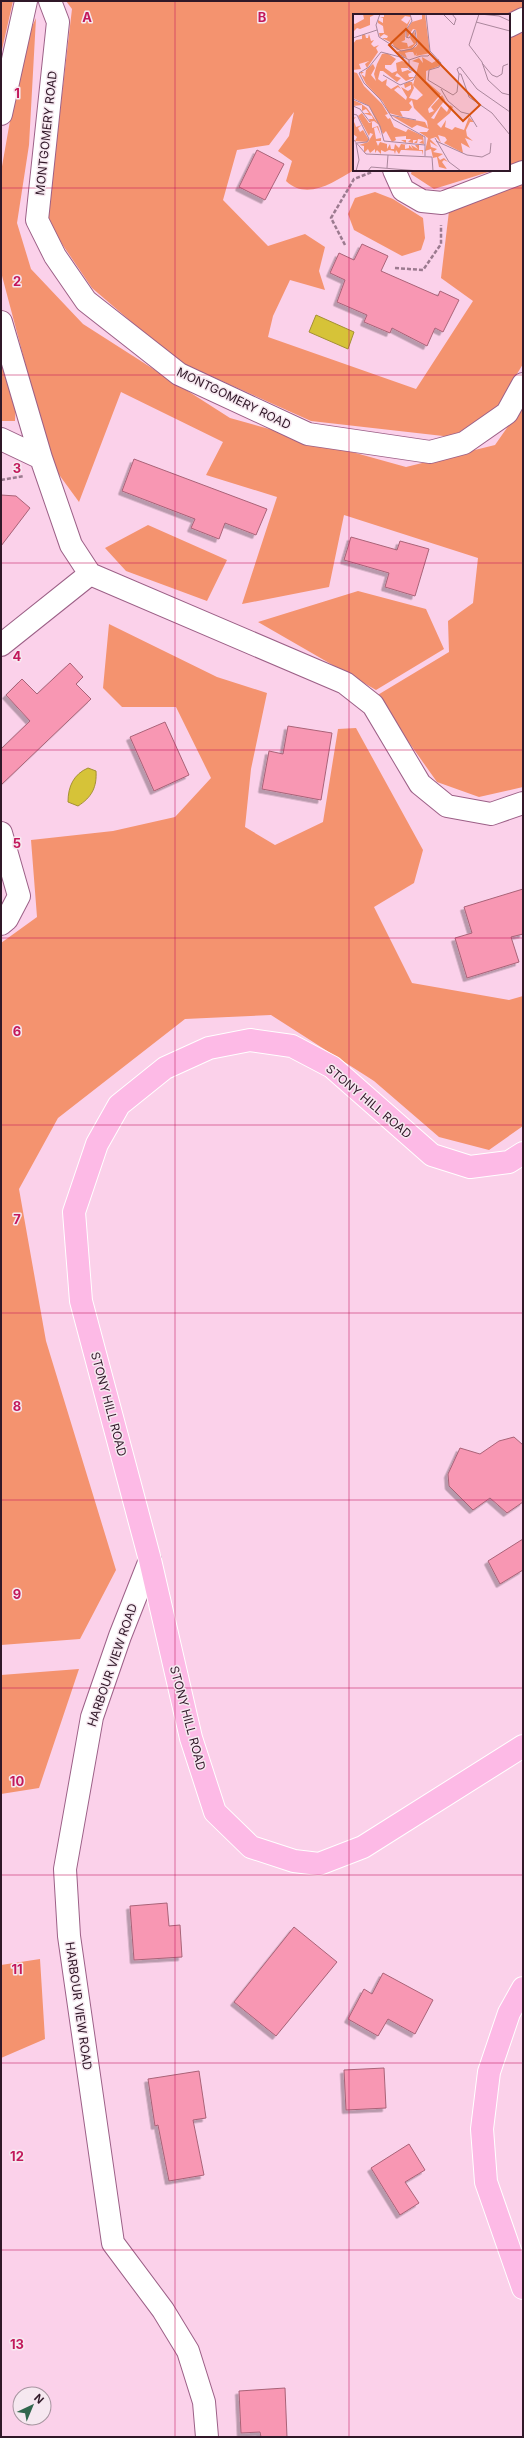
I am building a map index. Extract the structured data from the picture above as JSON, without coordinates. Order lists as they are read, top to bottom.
{
  "streets": {
    "main road": ["STONY HILL ROAD"],
    "street": ["MONTGOMERY ROAD", "HARBOUR VIEW ROAD"]
  },
  "crossings": [
    ["STONY HILL ROAD", "HARBOUR VIEW ROAD"]
  ],
  "north": "top right",
  "grid": {
    "columns": ["A", "B"],
    "rows": [
      "1",
      "2",
      "3",
      "4",
      "5",
      "6",
      "7",
      "8",
      "9",
      "10",
      "11",
      "12",
      "13"
    ]
  }
}
